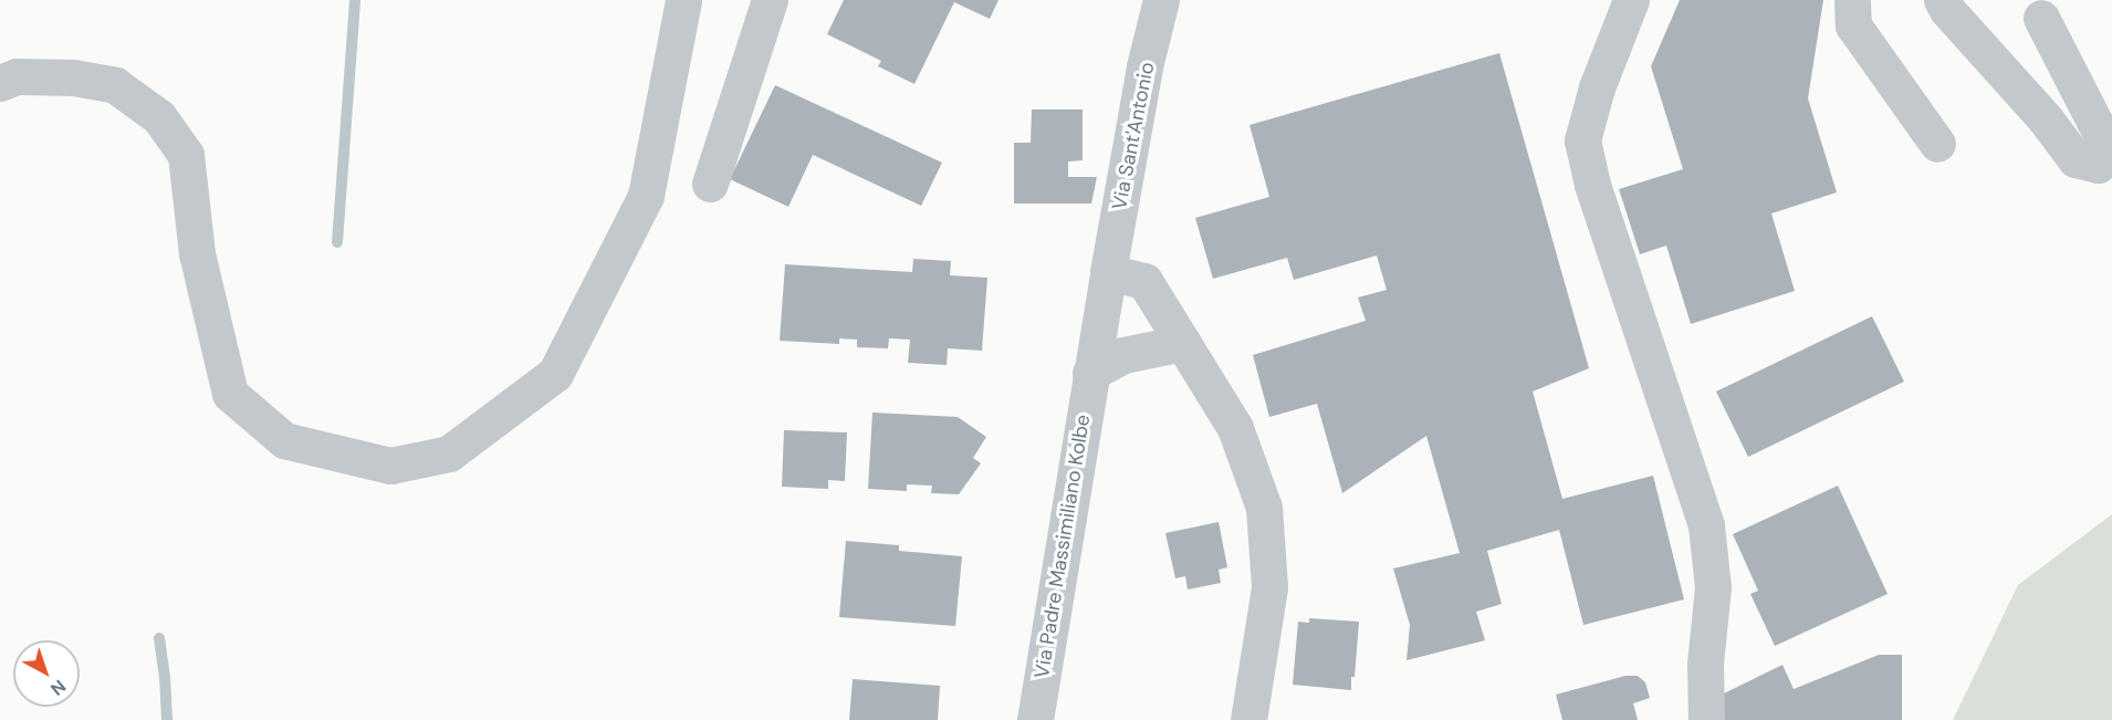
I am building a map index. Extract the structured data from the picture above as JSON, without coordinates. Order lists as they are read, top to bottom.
{
  "streets": {
    "street": ["Via Sant'Antonio", "Via Padre Massimiliano Kolbe"]
  },
  "crossings": [
    ["Via Sant'Antonio", "Via Padre Massimiliano Kolbe"]
  ],
  "north": "bottom right"
}
